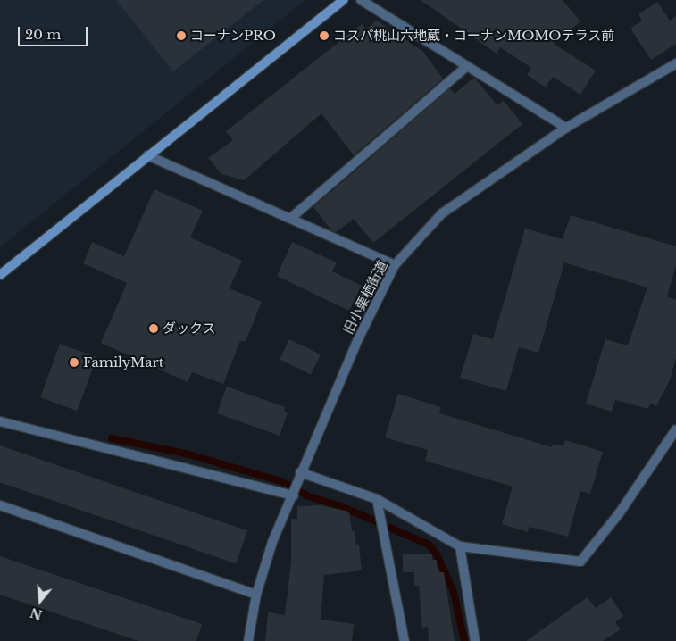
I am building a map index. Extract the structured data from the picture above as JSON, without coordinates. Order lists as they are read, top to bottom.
{
  "streets": {
    "street": ["旧小栗栖街道"]
  },
  "places": [
    "コーナンPRO",
    "コスパ桃山六地蔵・コーナンMOMOテラス前",
    "ダックス",
    "FamilyMart"
  ],
  "scale_bar": "20 m",
  "north": "bottom"
}
